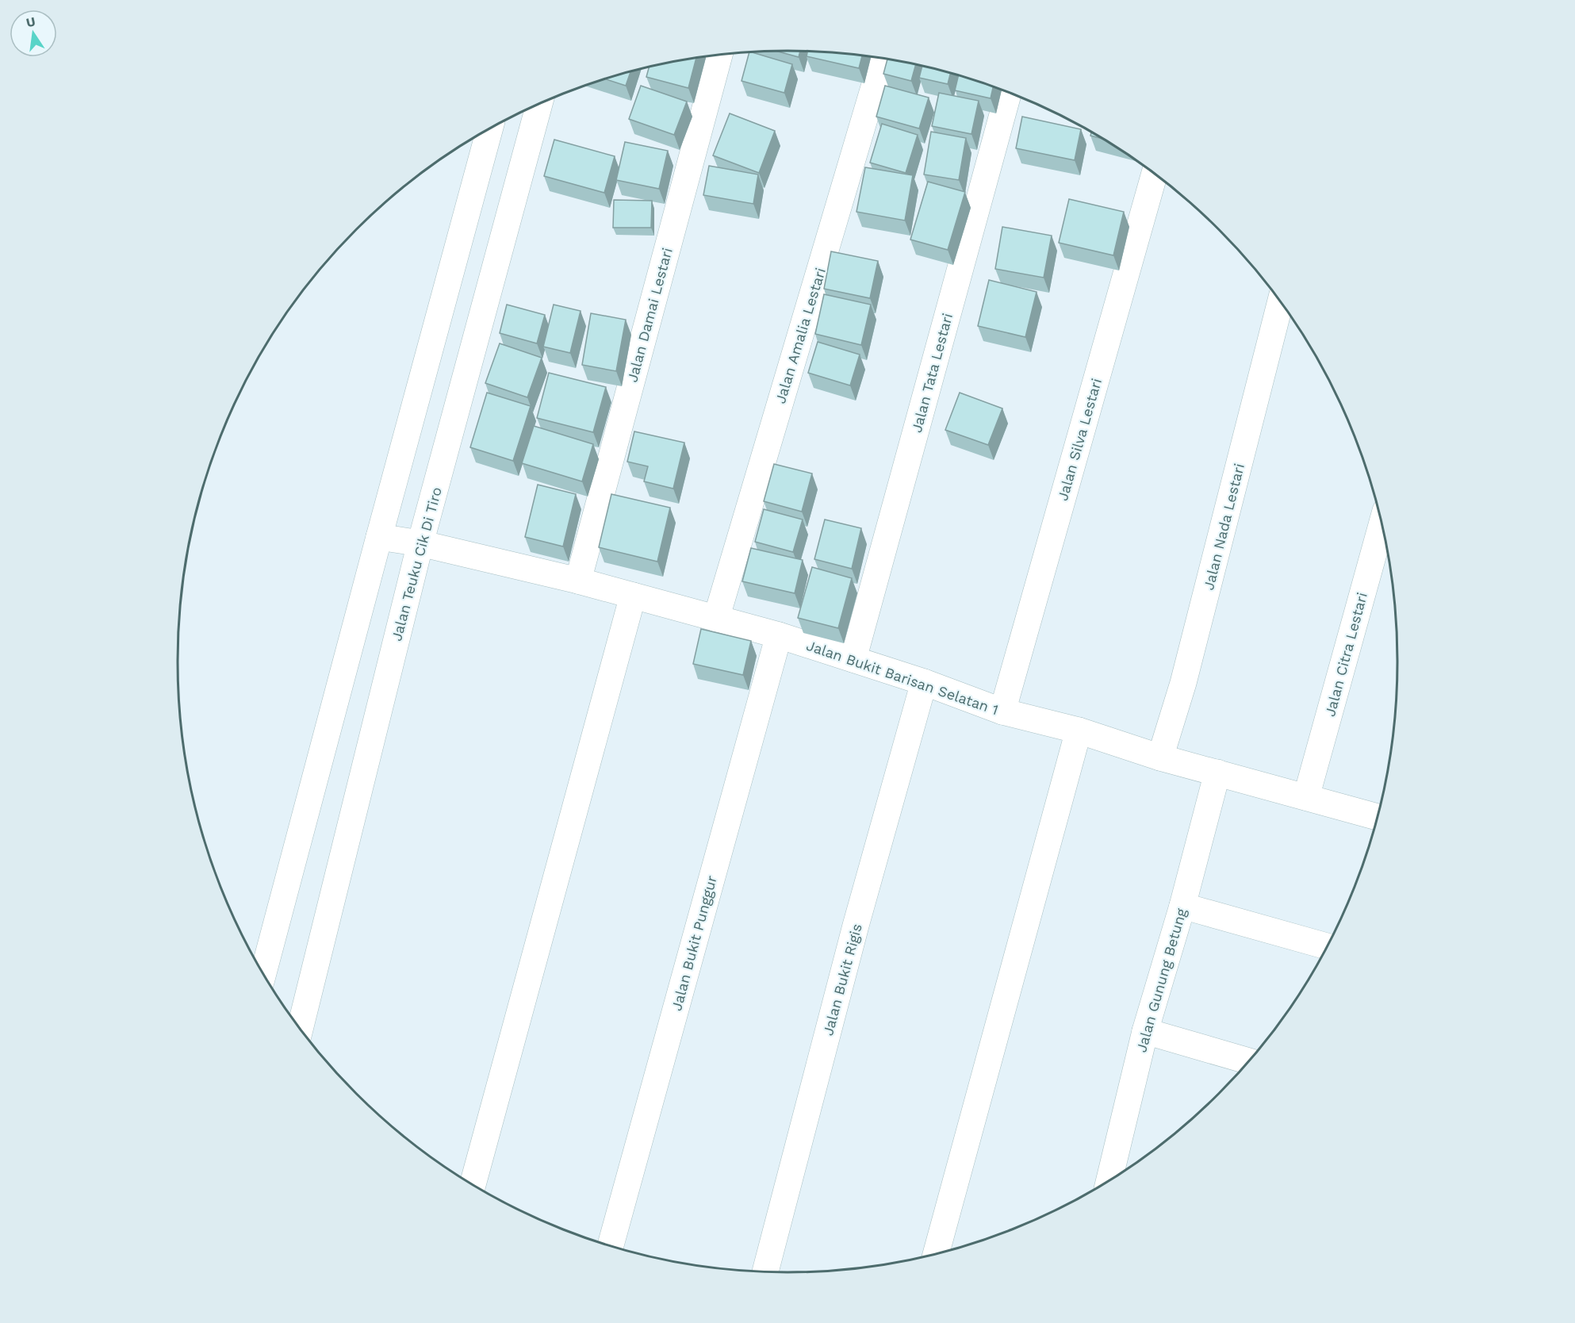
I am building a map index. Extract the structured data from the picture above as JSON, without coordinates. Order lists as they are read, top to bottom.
{
  "streets": {
    "street": [
      "Jalan Damai Lestari",
      "Jalan Amalia Lestari",
      "Jalan Tata Lestari",
      "Jalan Silva Lestari",
      "Jalan Nada Lestari",
      "Jalan Teuku Cik Di Tiro",
      "Jalan Citra Lestari",
      "Jalan Bukit Barisan Selatan 1",
      "Jalan Bukit Punggur",
      "Jalan Bukit Rigis",
      "Jalan Gunung Betung"
    ]
  },
  "crossings": [
    ["Jalan Damai Lestari", "Jalan Bukit Barisan Selatan 1"],
    ["Jalan Amalia Lestari", "Jalan Bukit Barisan Selatan 1"],
    ["Jalan Tata Lestari", "Jalan Bukit Barisan Selatan 1"],
    ["Jalan Silva Lestari", "Jalan Bukit Barisan Selatan 1"],
    ["Jalan Nada Lestari", "Jalan Bukit Barisan Selatan 1"],
    ["Jalan Teuku Cik Di Tiro", "Jalan Bukit Barisan Selatan 1"],
    ["Jalan Citra Lestari", "Jalan Bukit Barisan Selatan 1"],
    ["Jalan Bukit Barisan Selatan 1", "Jalan Bukit Punggur"],
    ["Jalan Bukit Barisan Selatan 1", "Jalan Bukit Rigis"],
    ["Jalan Bukit Barisan Selatan 1", "Jalan Gunung Betung"]
  ],
  "north": "top"
}
